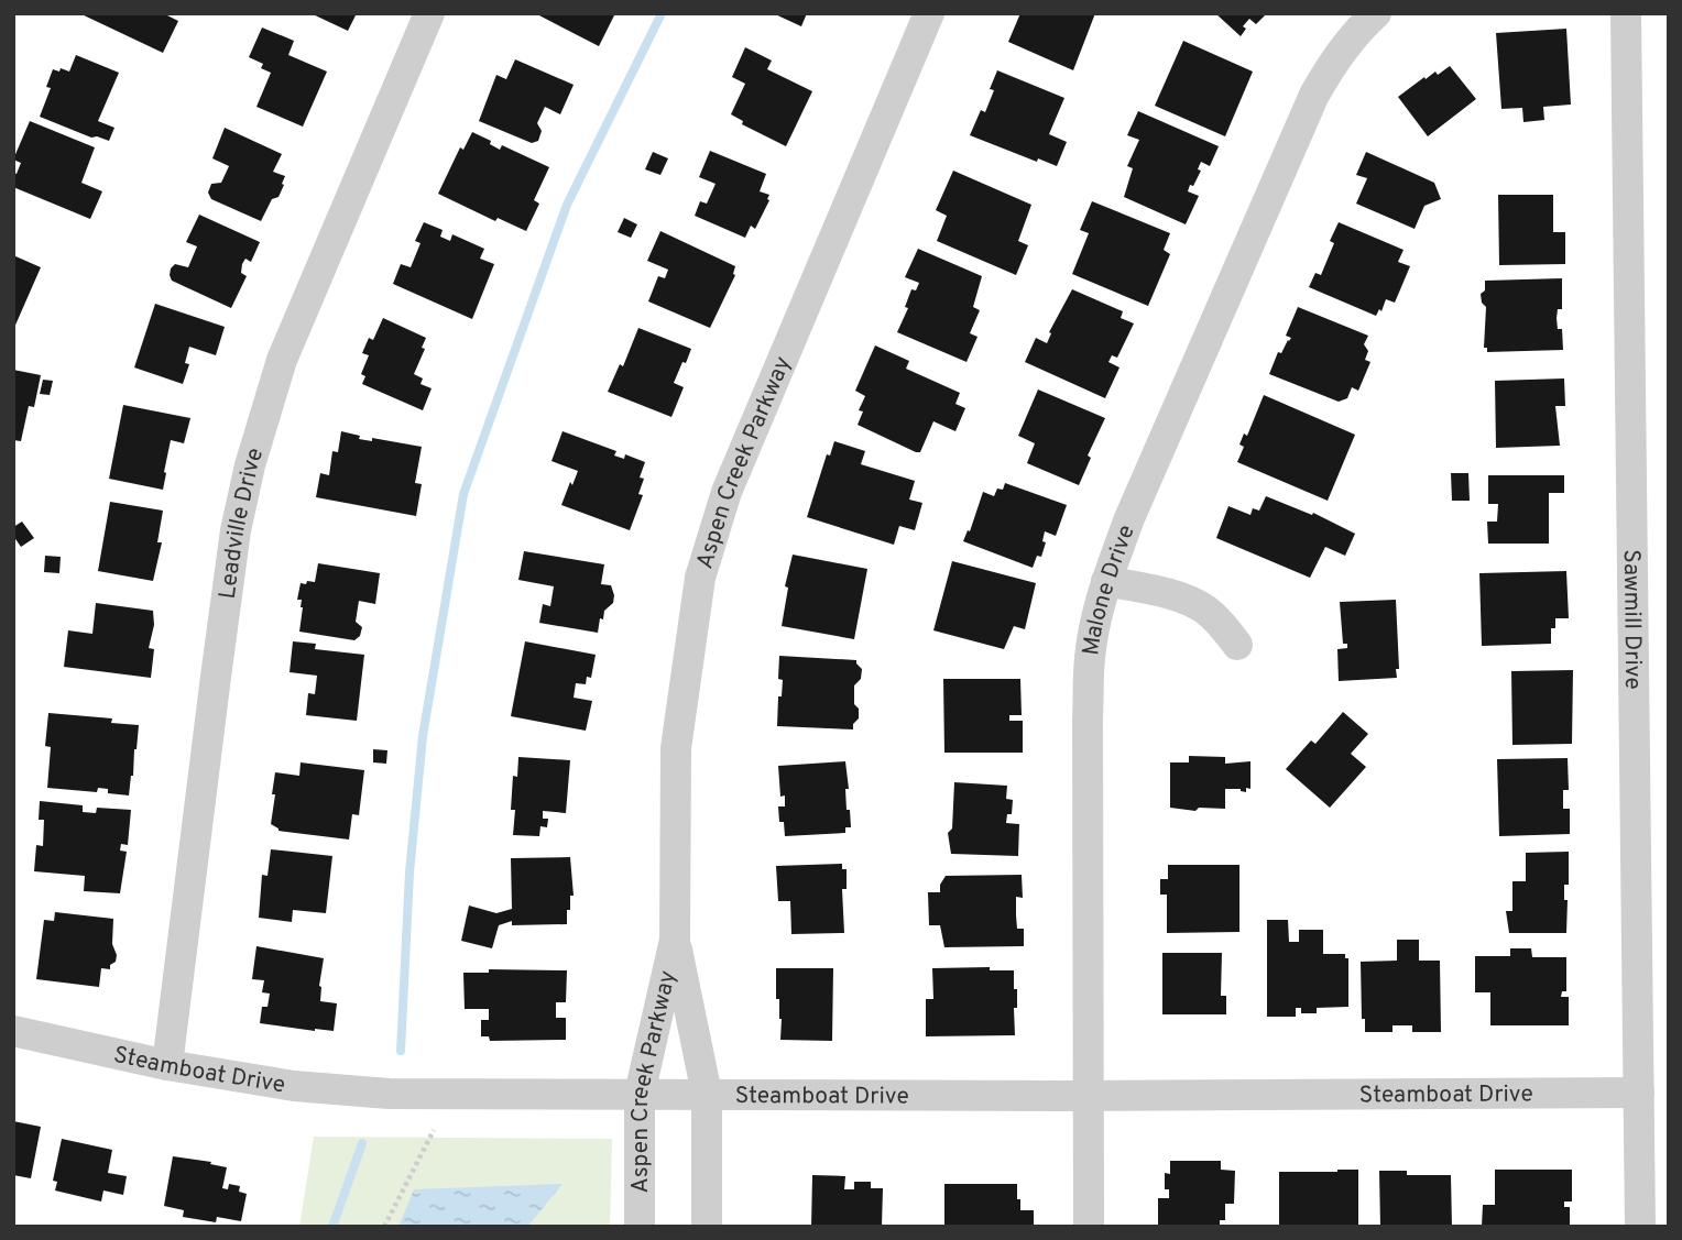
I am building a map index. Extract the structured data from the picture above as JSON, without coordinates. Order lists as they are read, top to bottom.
{
  "streets": {
    "street": [
      "Aspen Creek Parkway",
      "Leadville Drive",
      "Malone Drive",
      "Sawmill Drive",
      "Steamboat Drive"
    ]
  },
  "crossings": [
    ["Aspen Creek Parkway", "Steamboat Drive"],
    ["Leadville Drive", "Steamboat Drive"],
    ["Malone Drive", "Steamboat Drive"],
    ["Sawmill Drive", "Steamboat Drive"]
  ]
}
